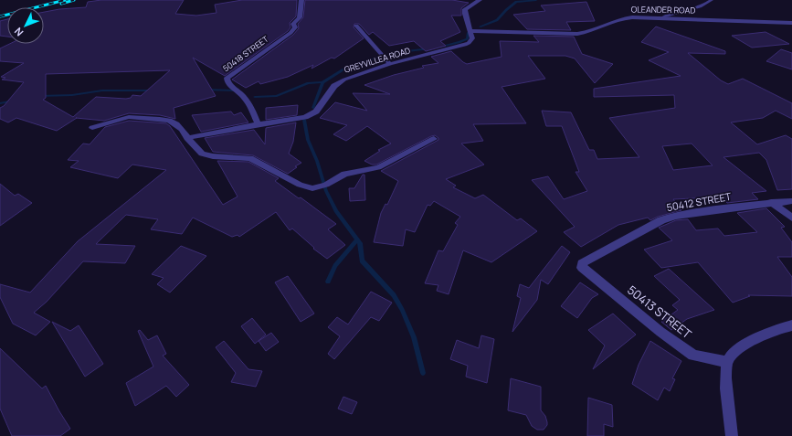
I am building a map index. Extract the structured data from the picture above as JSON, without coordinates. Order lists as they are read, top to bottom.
{
  "streets": {
    "street": [
      "OLEANDER ROAD",
      "50418 STREET",
      "GREYVILLEA ROAD",
      "50412 STREET",
      "50413 STREET"
    ]
  },
  "crossings": [
    ["OLEANDER ROAD", "GREYVILLEA ROAD"],
    ["50418 STREET", "GREYVILLEA ROAD"],
    ["50412 STREET", "50413 STREET"]
  ],
  "north": "bottom left"
}
